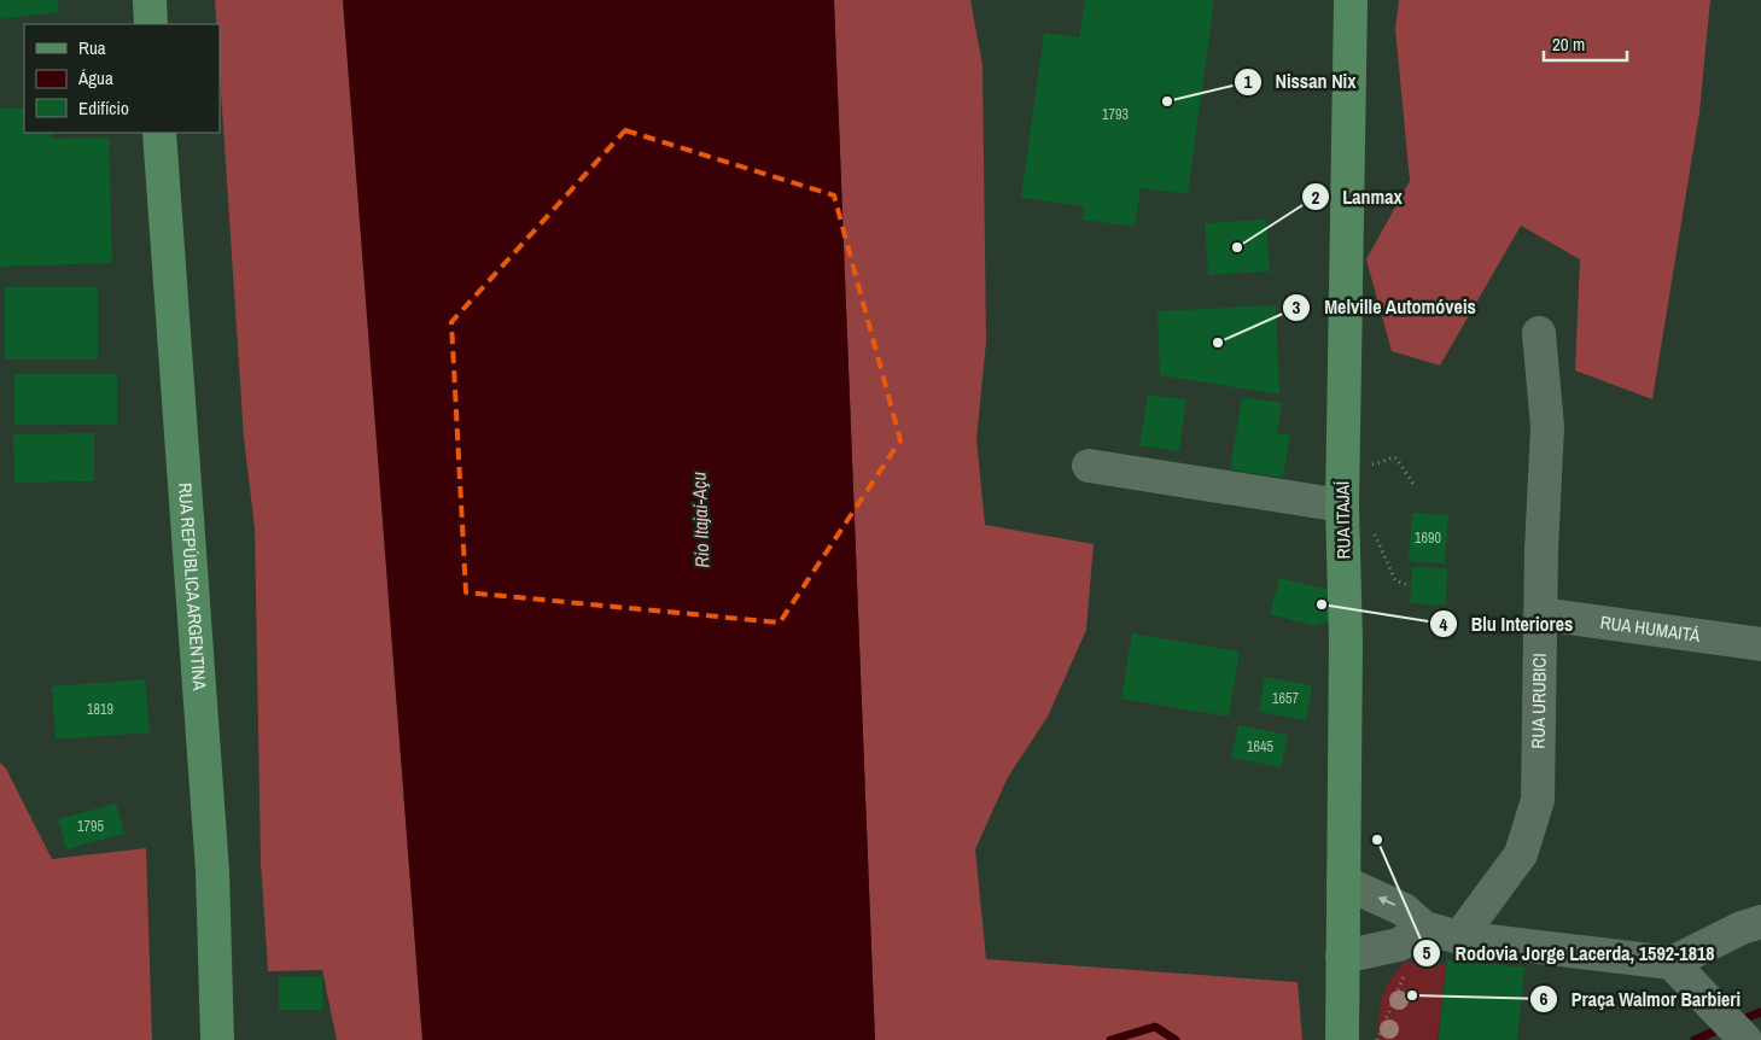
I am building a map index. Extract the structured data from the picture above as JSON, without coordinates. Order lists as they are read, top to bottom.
{
  "streets": {
    "main road": ["RUA ITAJAÍ", "RUA REPÚBLICA ARGENTINA"],
    "street": ["RUA HUMAITÁ", "RUA URUBICI"]
  },
  "crossings": [
    ["RUA HUMAITÁ", "RUA URUBICI"]
  ],
  "water": ["Rio Itajaí-Açu"],
  "places": [
    "Nissan Nix",
    "Lanmax",
    "Melville Automóveis",
    "Blu Interiores",
    "Rodovia Jorge Lacerda, 1592-1818",
    "Praça Walmor Barbieri"
  ],
  "house_numbers": [
    "1793",
    "1690",
    "1657",
    "1819",
    "1645",
    "1795"
  ],
  "legend": ["Rua", "Água", "Edifício"],
  "scale_bar": "20 m"
}
